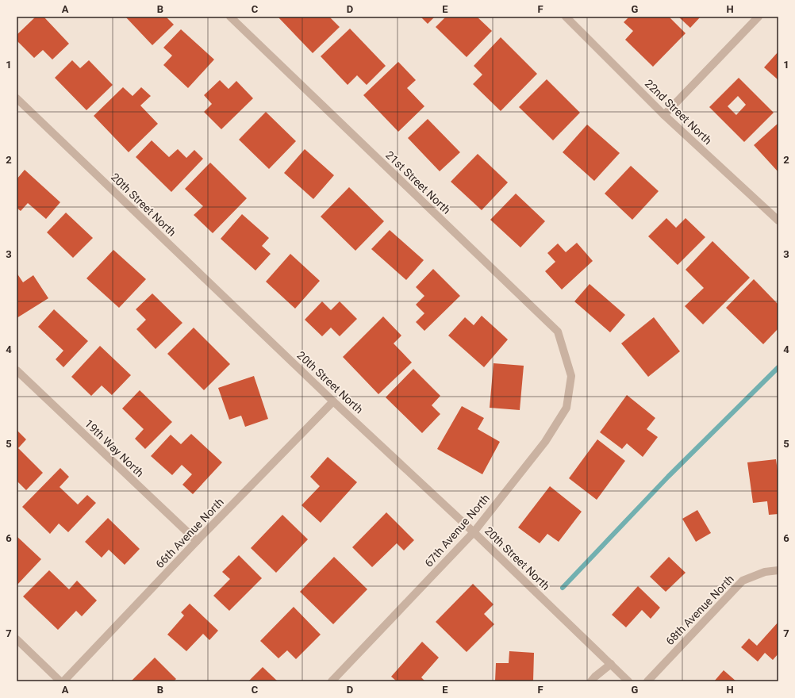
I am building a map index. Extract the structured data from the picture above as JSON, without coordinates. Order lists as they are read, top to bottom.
{
  "streets": {
    "street": [
      "22nd Street North",
      "21st Street North",
      "20th Street North",
      "19th Way North",
      "67th Avenue North",
      "66th Avenue North",
      "68th Avenue North"
    ]
  },
  "crossings": [
    ["21st Street North", "67th Avenue North"],
    ["20th Street North", "67th Avenue North"],
    ["20th Street North", "66th Avenue North"],
    ["19th Way North", "66th Avenue North"]
  ],
  "grid": {
    "columns": [
      "A",
      "B",
      "C",
      "D",
      "E",
      "F",
      "G",
      "H"
    ],
    "rows": [
      "1",
      "2",
      "3",
      "4",
      "5",
      "6",
      "7"
    ]
  }
}
